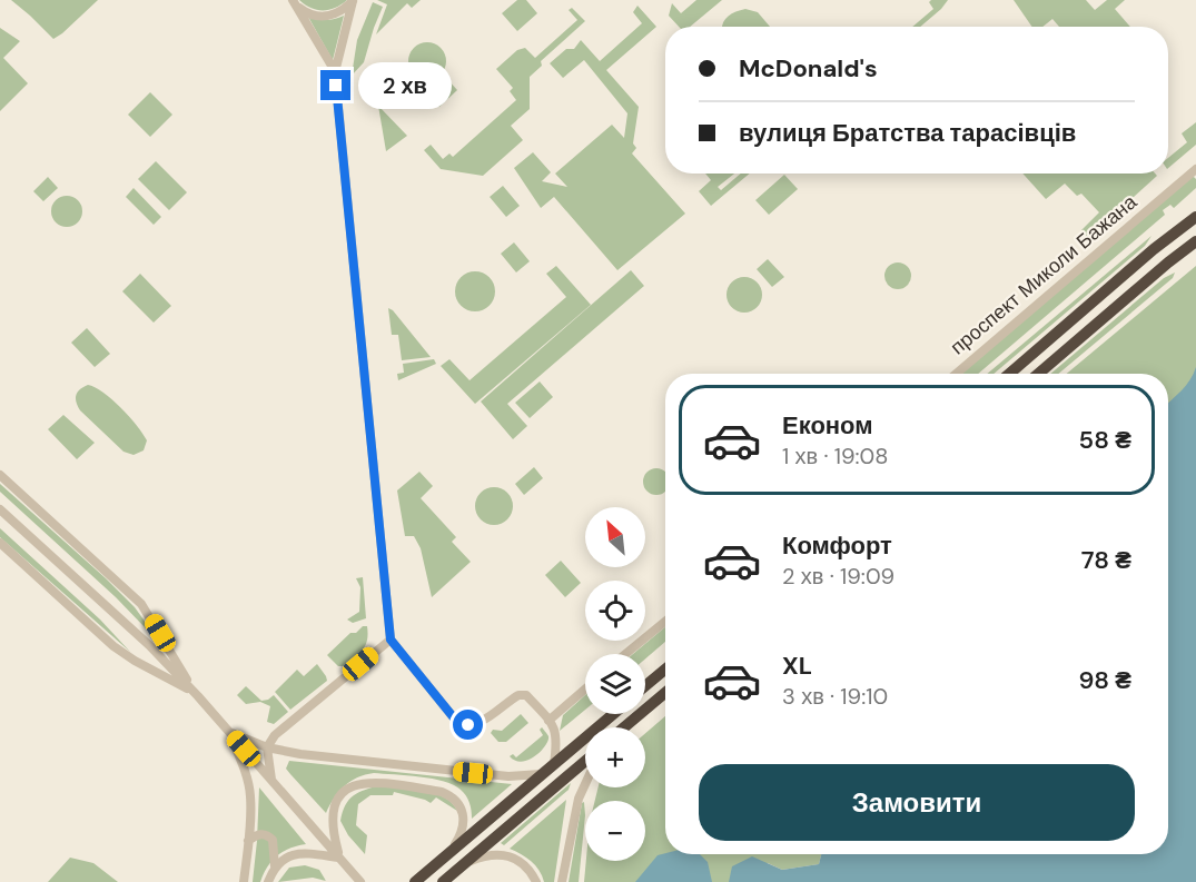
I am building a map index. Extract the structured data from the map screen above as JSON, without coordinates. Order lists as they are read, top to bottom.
{
  "streets": {
    "street": ["проспект Миколи Бажана"]
  },
  "north": "top left",
  "page": {
    "banner": ["McDonald's", "вулиця Братства тарасівців"],
    "bubble": "2 хв",
    "list": [
      {
        "name": "Економ",
        "note": "1 хв · 19:08",
        "value": "58 ₴"
      },
      {
        "name": "Комфорт",
        "note": "2 хв · 19:09",
        "value": "78 ₴"
      },
      {
        "name": "XL",
        "note": "3 хв · 19:10",
        "value": "98 ₴"
      }
    ],
    "map_buttons": ["+", "−"],
    "buttons": "Замовити"
  }
}
